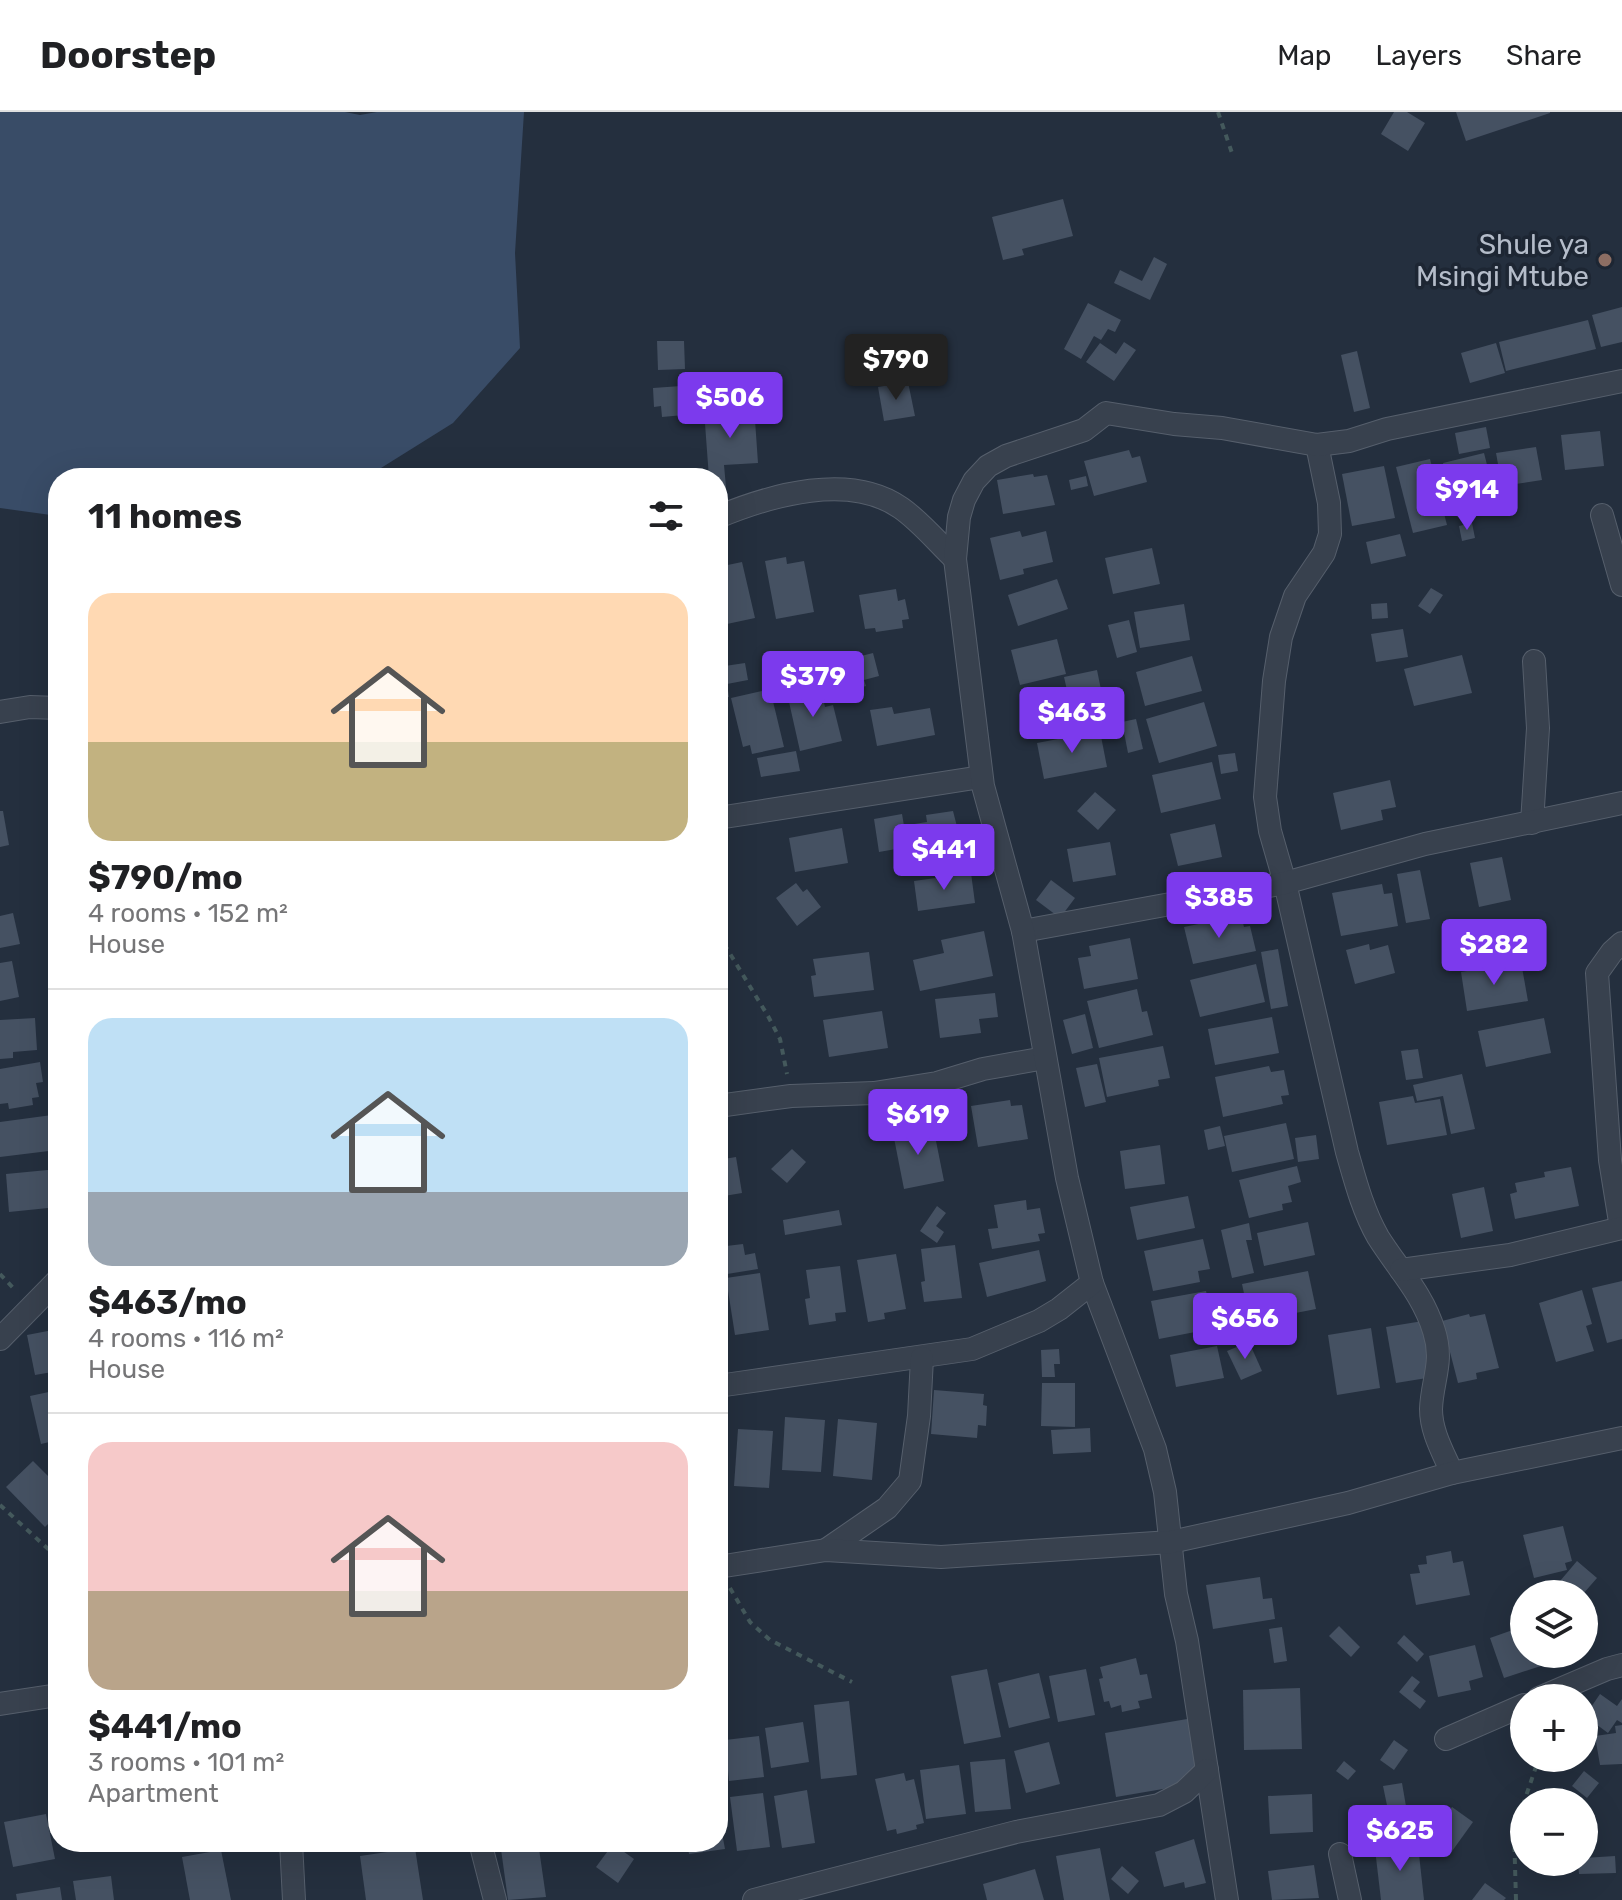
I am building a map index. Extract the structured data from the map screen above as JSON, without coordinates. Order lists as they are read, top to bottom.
{
  "places": ["Shule ya Msingi Mtube"],
  "page": {
    "header": "Doorstep",
    "nav": ["Map", "Layers", "Share"],
    "price": [
      "$790",
      "$506",
      "$914",
      "$379",
      "$463",
      "$441",
      "$385",
      "$282",
      "$619",
      "$656",
      "$625"
    ],
    "heading": "11 homes",
    "list": [
      {
        "name": "$790/mo",
        "note": "4 rooms · 152 m² · House"
      },
      {
        "name": "$463/mo",
        "note": "4 rooms · 116 m² · House"
      },
      {
        "name": "$441/mo",
        "note": "3 rooms · 101 m² · Apartment"
      }
    ],
    "map_buttons": ["+", "−"]
  }
}
